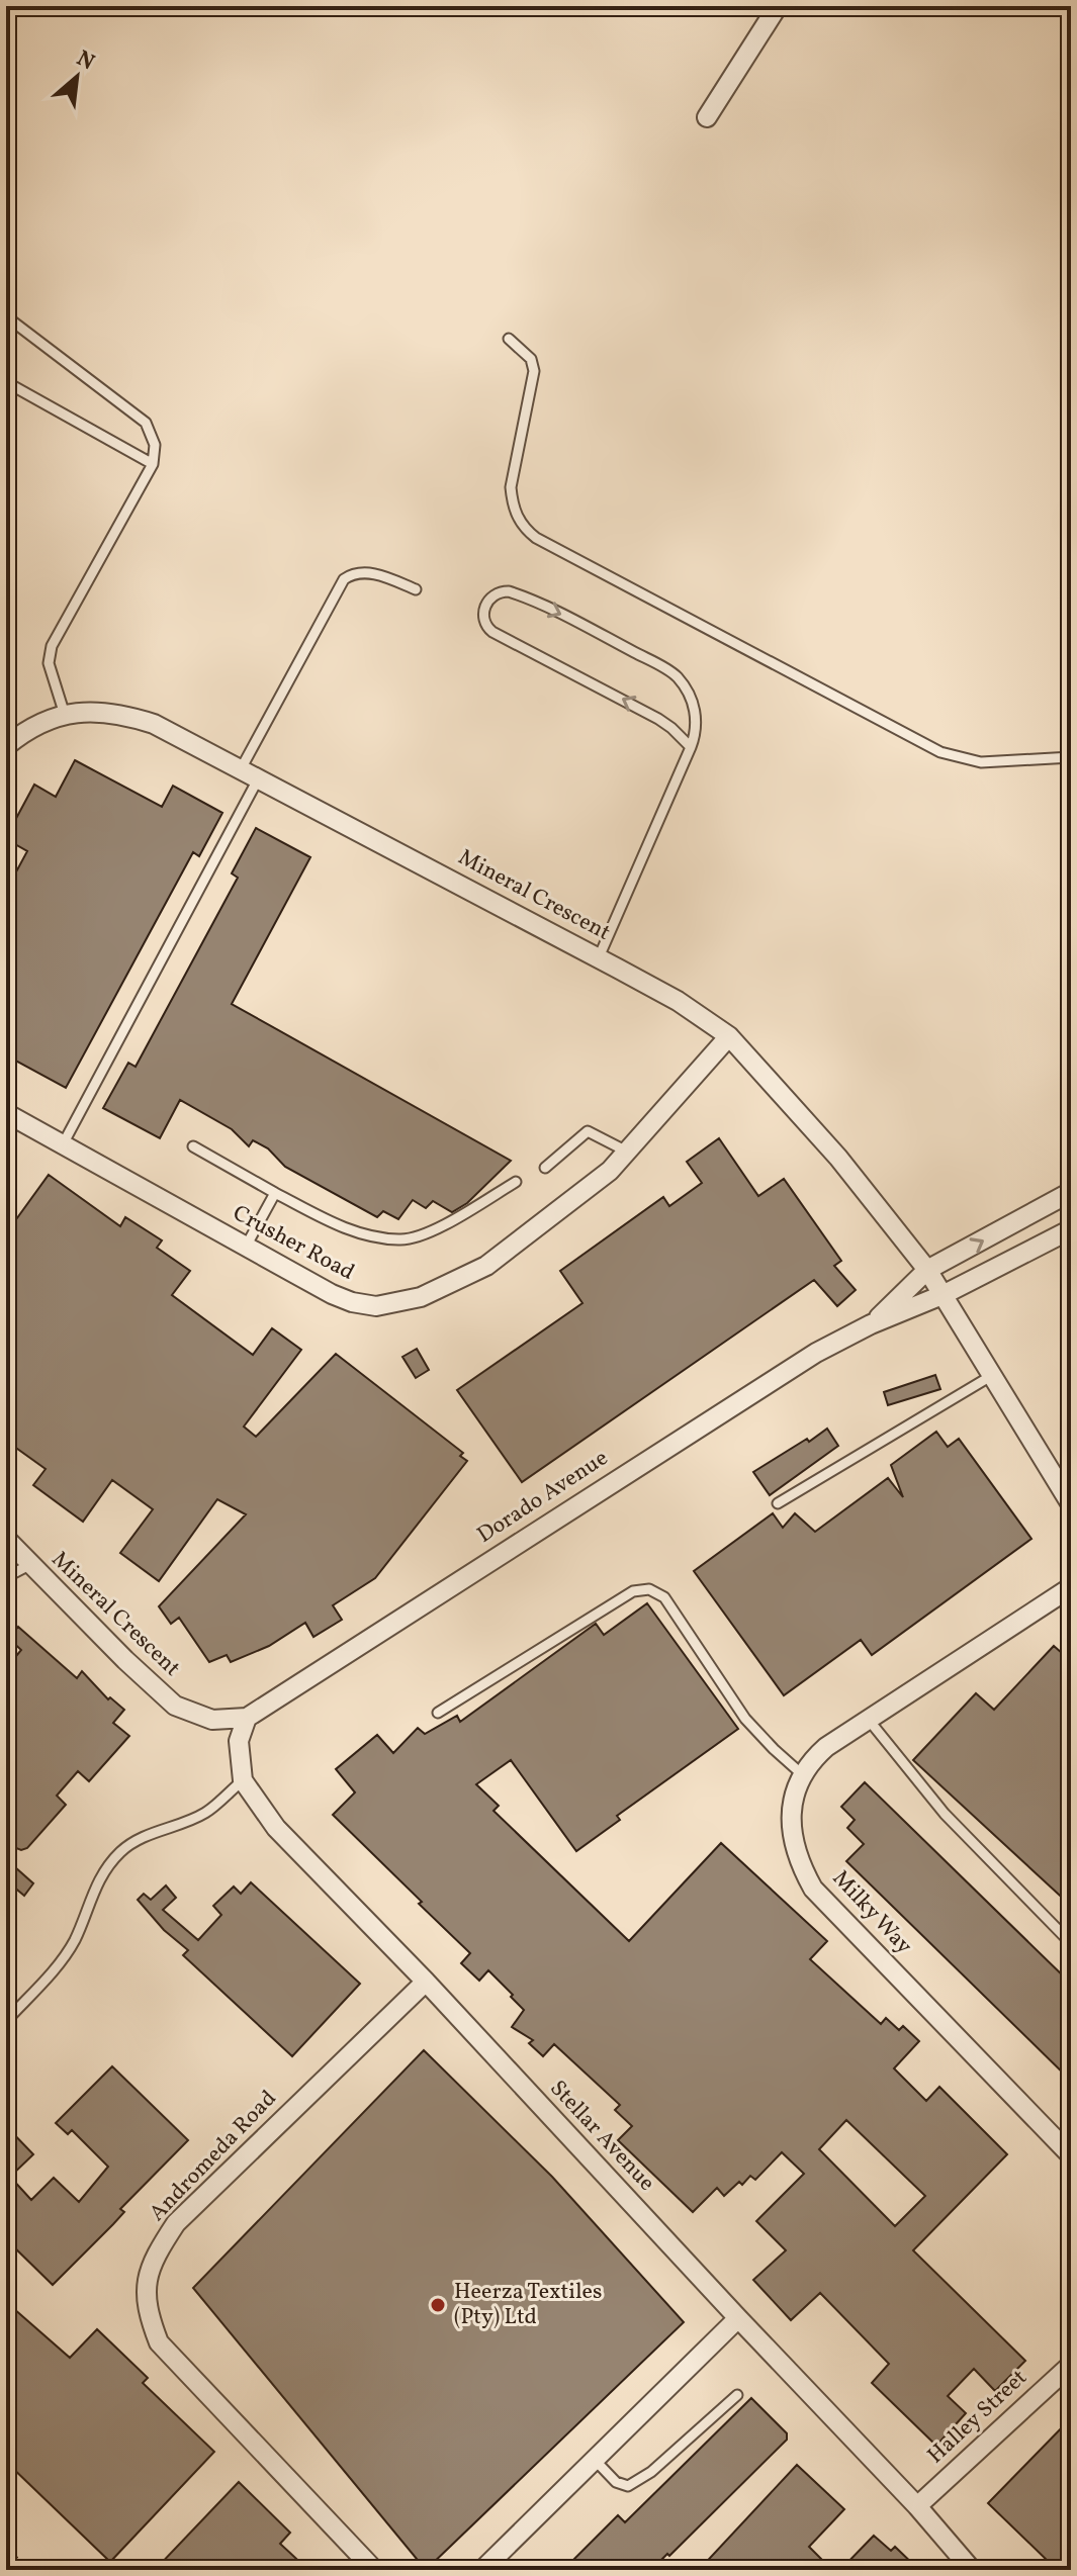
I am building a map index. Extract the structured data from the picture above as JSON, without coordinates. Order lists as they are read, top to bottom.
{
  "streets": {
    "street": [
      "Mineral Crescent",
      "Crusher Road",
      "Dorado Avenue",
      "Milky Way",
      "Stellar Avenue",
      "Andromeda Road",
      "Halley Street"
    ]
  },
  "crossings": [
    ["Mineral Crescent", "Crusher Road"],
    ["Mineral Crescent", "Dorado Avenue"],
    ["Mineral Crescent", "Stellar Avenue"],
    ["Dorado Avenue", "Stellar Avenue"],
    ["Stellar Avenue", "Andromeda Road"],
    ["Stellar Avenue", "Halley Street"]
  ],
  "places": ["Heerza Textiles (Pty) Ltd"],
  "north": "top right"
}
